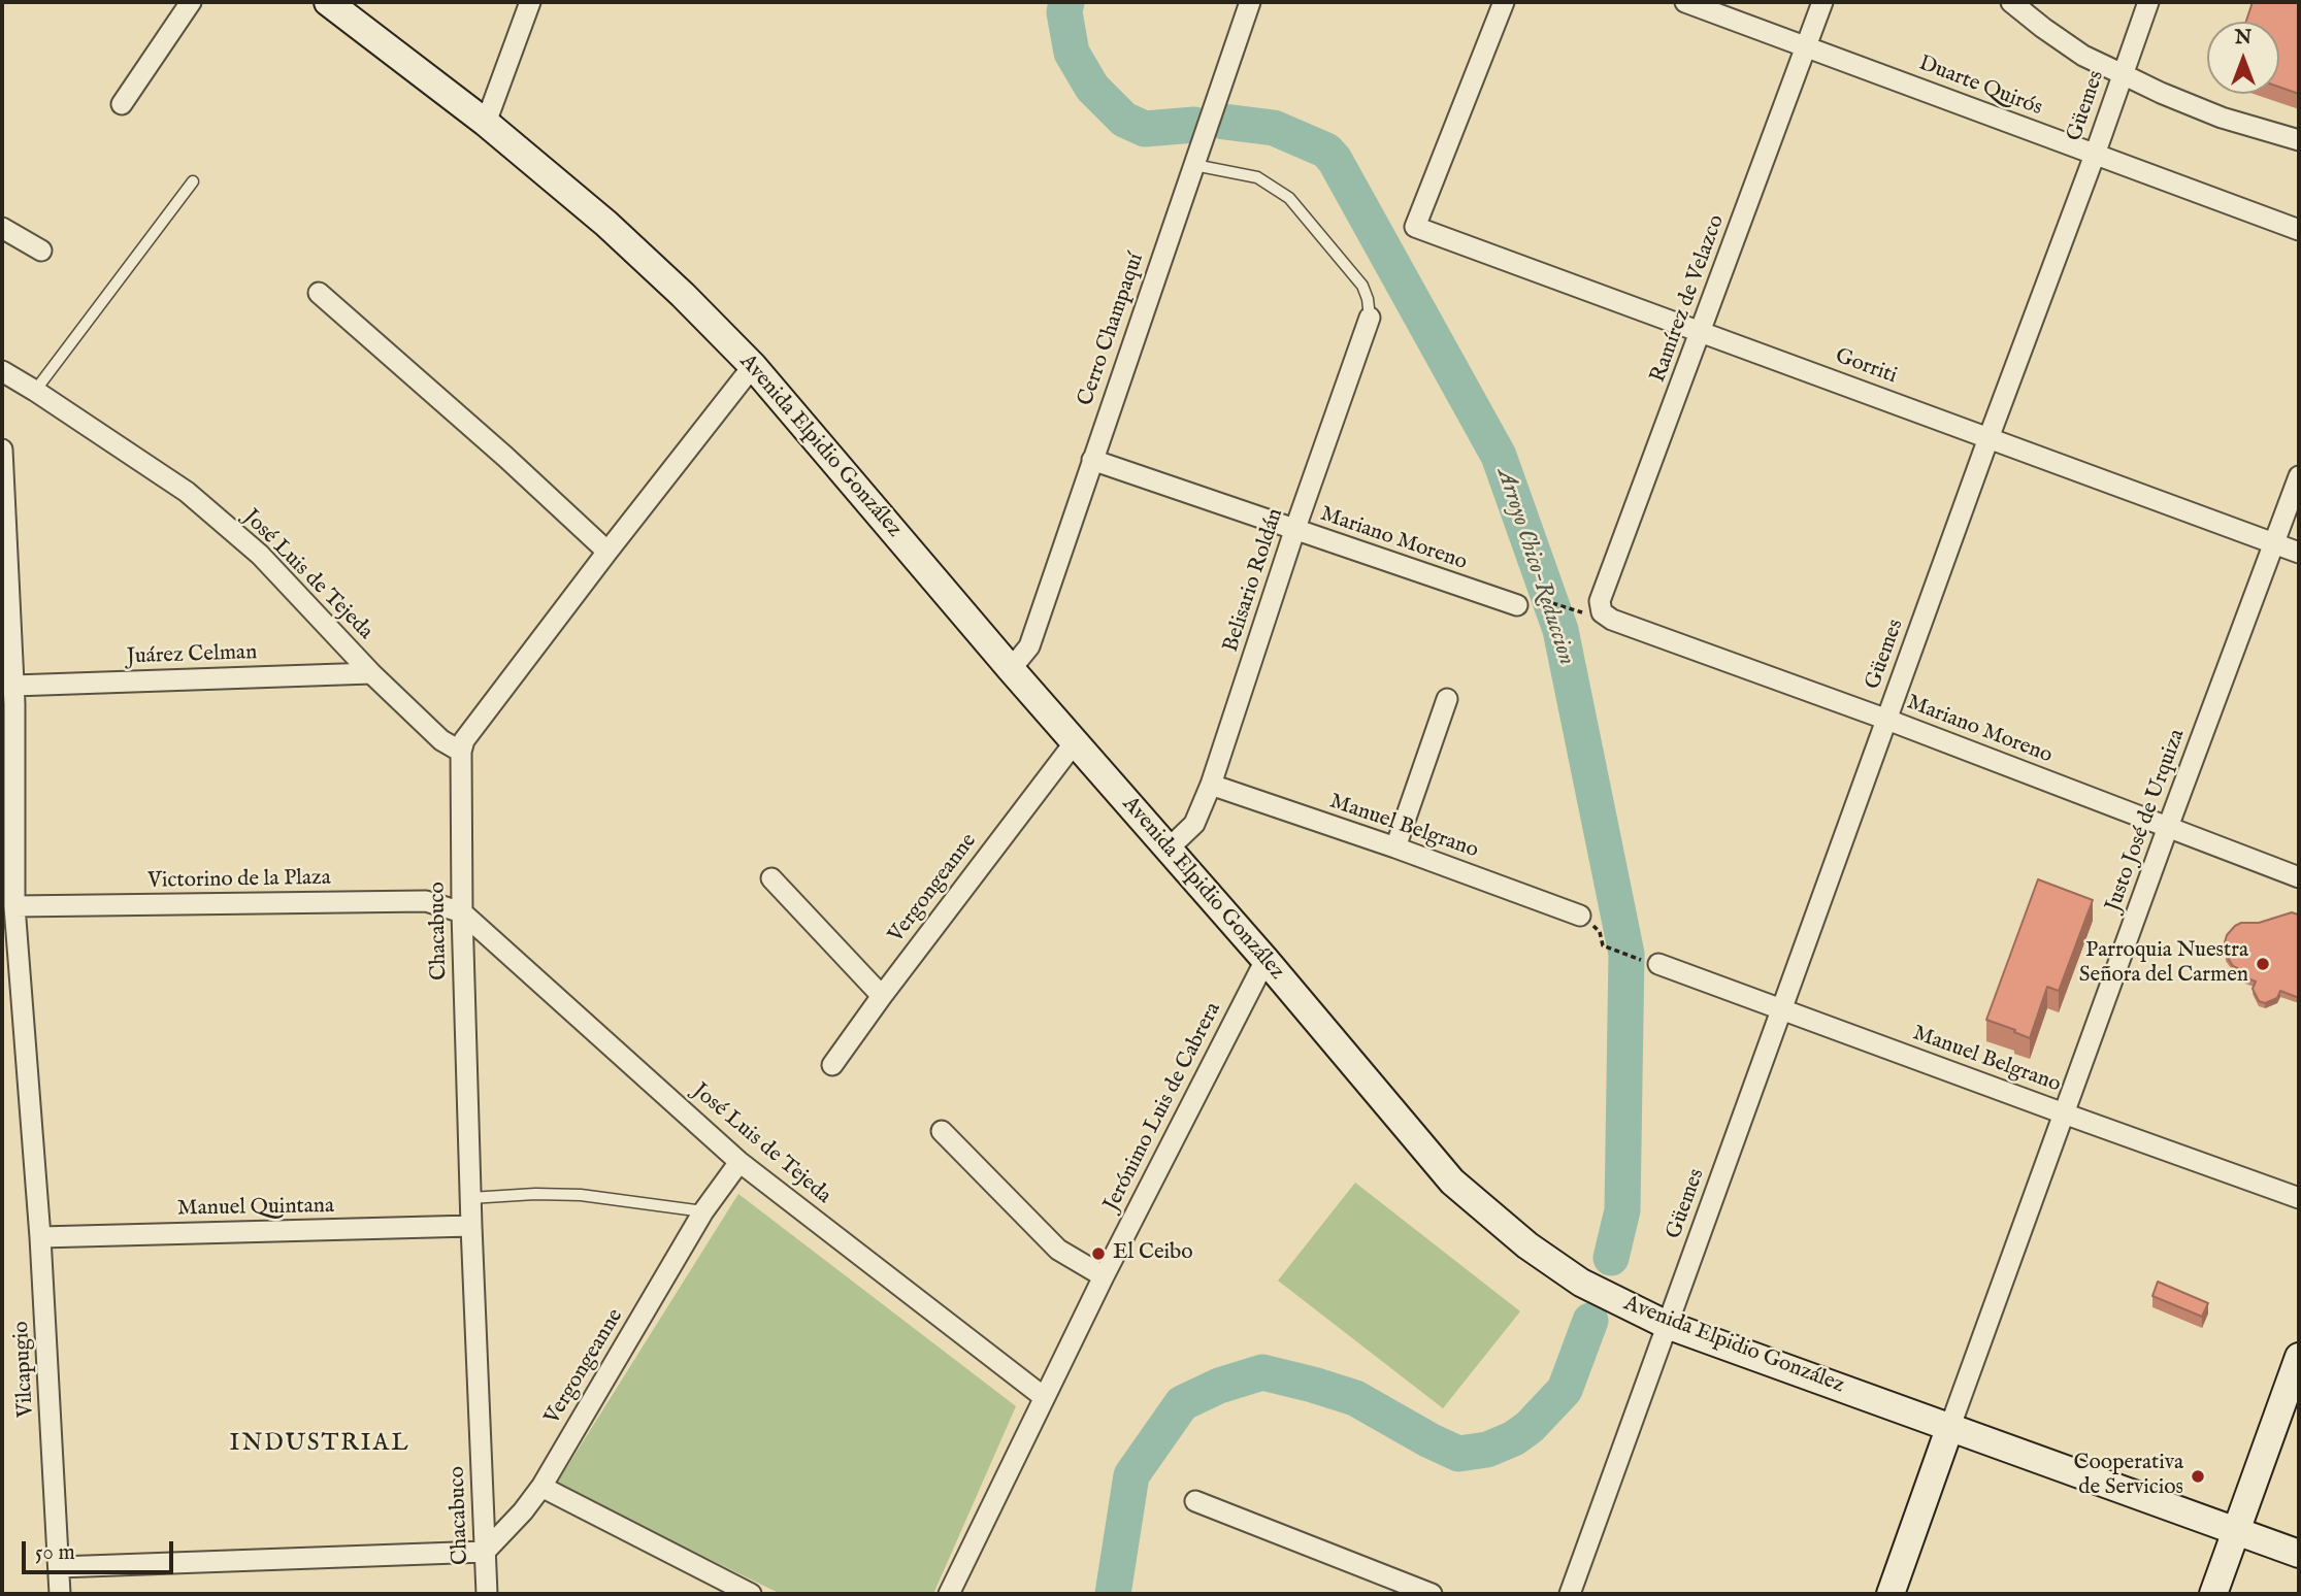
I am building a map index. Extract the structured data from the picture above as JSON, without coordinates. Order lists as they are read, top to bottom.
{
  "streets": {
    "main road": ["Avenida Elpidio González"],
    "street": [
      "Duarte Quirós",
      "Güemes",
      "Ramírez de Velazco",
      "Cerro Champaquí",
      "Gorriti",
      "Mariano Moreno",
      "José Luis de Tejeda",
      "Belisario Roldán",
      "Juárez Celman",
      "Justo José de Urquiza",
      "Manuel Belgrano",
      "Victorino de la Plaza",
      "Vergongeanne",
      "Chacabuco",
      "Jerónimo Luis de Cabrera",
      "Manuel Quintana",
      "Vilcapugio"
    ]
  },
  "crossings": [
    ["Duarte Quirós", "Güemes"],
    ["Duarte Quirós", "Ramírez de Velazco"],
    ["Güemes", "Gorriti"],
    ["Güemes", "Avenida Elpidio González"],
    ["Güemes", "Mariano Moreno"],
    ["Güemes", "Manuel Belgrano"],
    ["Ramírez de Velazco", "Gorriti"],
    ["Ramírez de Velazco", "Mariano Moreno"],
    ["Cerro Champaquí", "Avenida Elpidio González"],
    ["Cerro Champaquí", "Mariano Moreno"],
    ["Gorriti", "Justo José de Urquiza"],
    ["Avenida Elpidio González", "Belisario Roldán"],
    ["Avenida Elpidio González", "Justo José de Urquiza"],
    ["Avenida Elpidio González", "Vergongeanne"],
    ["Avenida Elpidio González", "Jerónimo Luis de Cabrera"],
    ["Mariano Moreno", "Belisario Roldán"],
    ["Mariano Moreno", "Justo José de Urquiza"],
    ["José Luis de Tejeda", "Juárez Celman"],
    ["José Luis de Tejeda", "Victorino de la Plaza"],
    ["José Luis de Tejeda", "Vergongeanne"],
    ["José Luis de Tejeda", "Chacabuco"],
    ["José Luis de Tejeda", "Jerónimo Luis de Cabrera"],
    ["Belisario Roldán", "Manuel Belgrano"],
    ["Juárez Celman", "Vilcapugio"],
    ["Justo José de Urquiza", "Manuel Belgrano"],
    ["Victorino de la Plaza", "Chacabuco"],
    ["Victorino de la Plaza", "Vilcapugio"],
    ["Vergongeanne", "Chacabuco"],
    ["Chacabuco", "Manuel Quintana"],
    ["Manuel Quintana", "Vilcapugio"]
  ],
  "districts": ["INDUSTRIAL"],
  "water": ["Arroyo Chico-Reduccion"],
  "places": ["Parroquia Nuestra Señora del Carmen", "El Ceibo", "Cooperativa de Servicios"],
  "scale_bar": "50 m",
  "north": "top"
}
